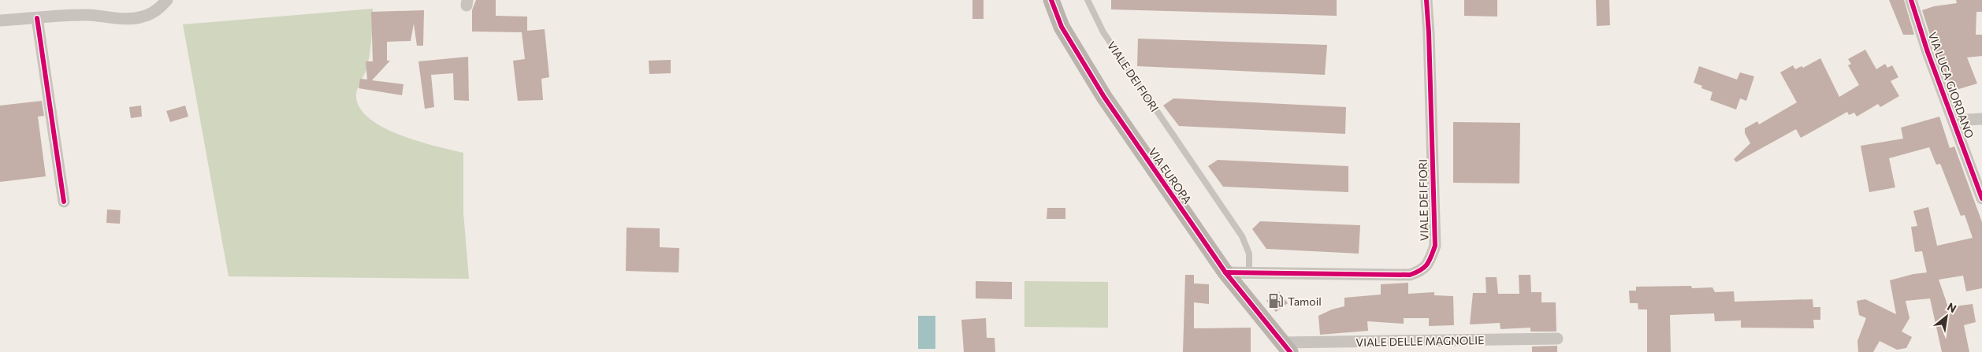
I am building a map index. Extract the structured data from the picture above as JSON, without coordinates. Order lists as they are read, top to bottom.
{
  "streets": {
    "street": [
      "VIALE DEI FIORI",
      "VIA LUCA GIORDANO",
      "VIA EUROPA",
      "VIALE DELLE MAGNOLIE"
    ]
  },
  "crossings": [
    ["VIALE DEI FIORI", "VIA EUROPA"],
    ["VIA EUROPA", "VIALE DELLE MAGNOLIE"]
  ],
  "places": {
    "fuel station": ["Tamoil"]
  },
  "north": "top right"
}
